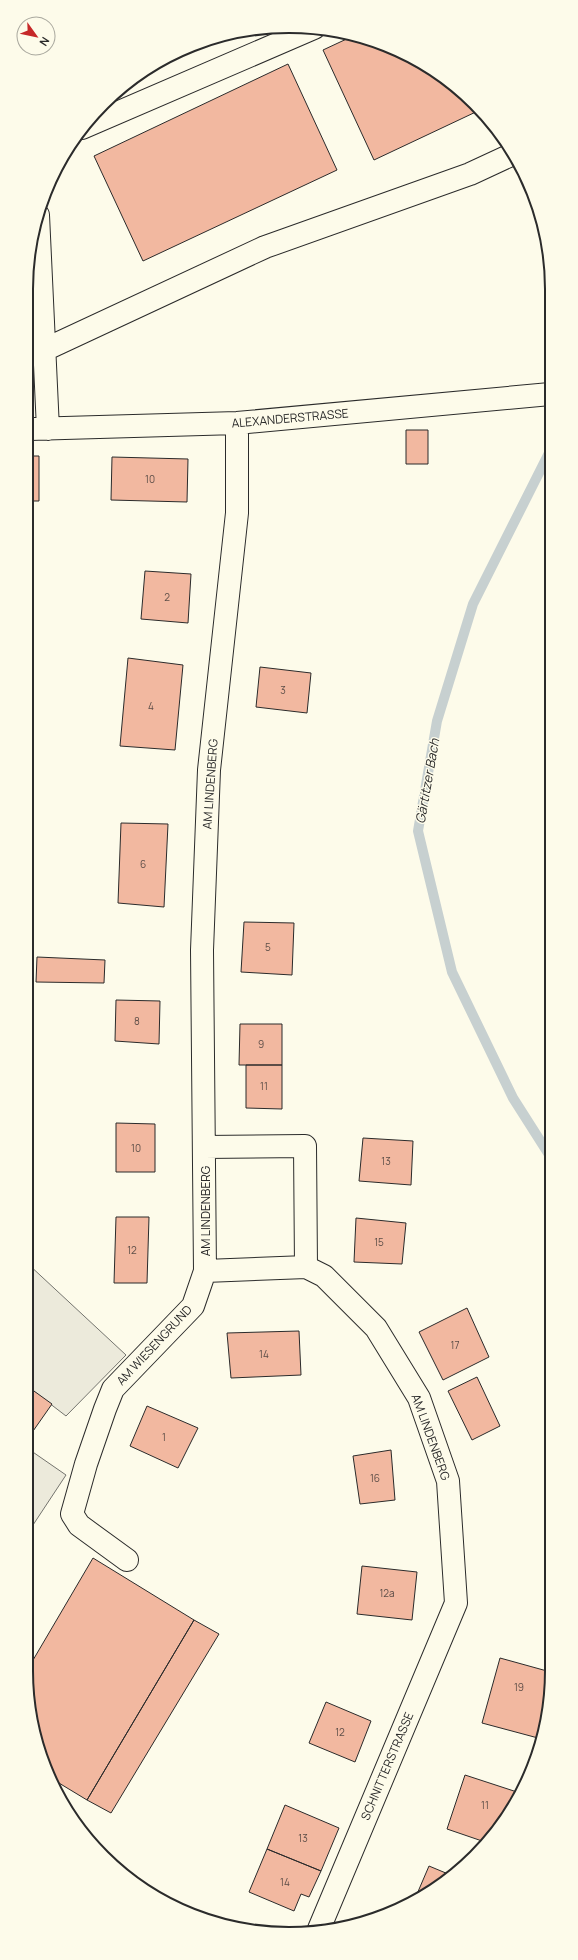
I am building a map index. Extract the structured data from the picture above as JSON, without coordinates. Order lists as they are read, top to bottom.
{
  "streets": {
    "street": [
      "ALEXANDERSTRASSE",
      "AM LINDENBERG",
      "AM WIESENGRUND",
      "SCHNITTERSTRASSE"
    ]
  },
  "crossings": [
    ["ALEXANDERSTRASSE", "AM LINDENBERG"],
    ["AM LINDENBERG", "AM WIESENGRUND"],
    ["AM LINDENBERG", "SCHNITTERSTRASSE"]
  ],
  "water": ["Gärtitzer Bach"],
  "house_numbers": [
    "10",
    "2",
    "3",
    "4",
    "6",
    "5",
    "8",
    "9",
    "11",
    "10",
    "13",
    "15",
    "12",
    "17",
    "14",
    "1",
    "16",
    "12a",
    "19",
    "12",
    "11",
    "13",
    "14"
  ],
  "north": "bottom right"
}
